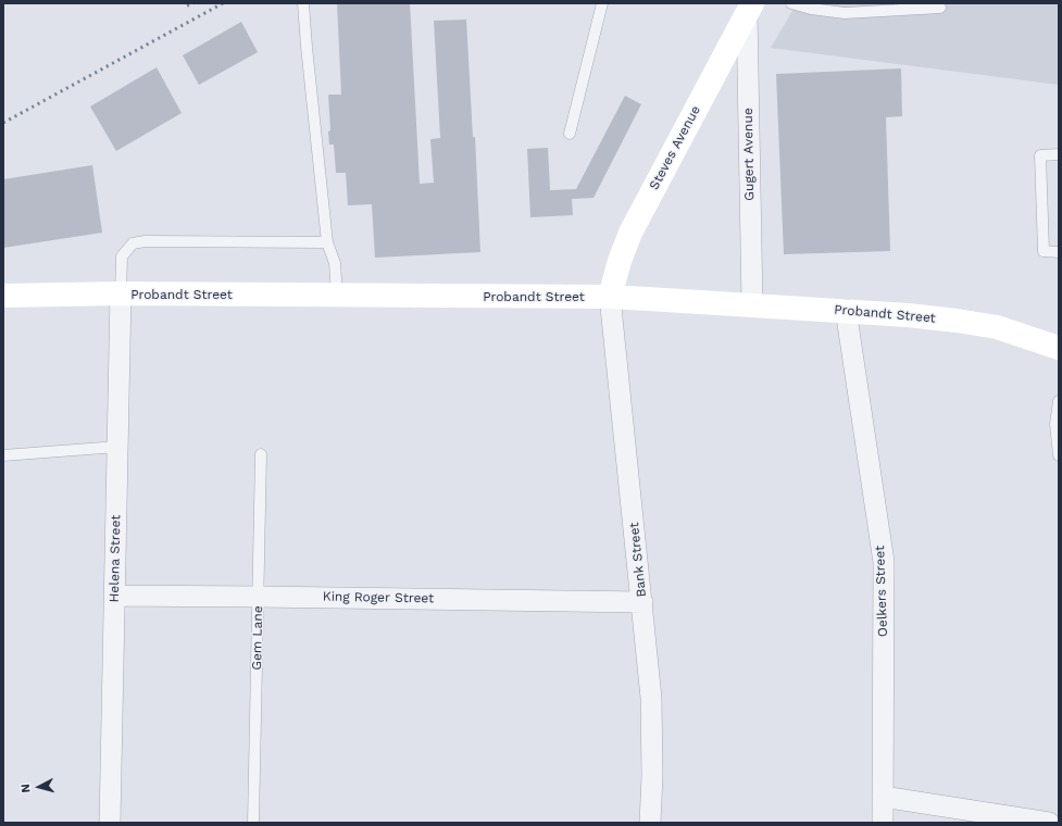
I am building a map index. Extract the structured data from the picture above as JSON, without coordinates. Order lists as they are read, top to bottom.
{
  "streets": {
    "main road": ["Steves Avenue", "Probandt Street"],
    "street": [
      "Gugert Avenue",
      "Helena Street",
      "Bank Street",
      "Oelkers Street",
      "King Roger Street"
    ],
    "lane": ["Gem Lane"]
  },
  "crossings": [
    ["Steves Avenue", "Gugert Avenue"],
    ["Steves Avenue", "Probandt Street"],
    ["Steves Avenue", "Bank Street"],
    ["Gugert Avenue", "Probandt Street"],
    ["Probandt Street", "Helena Street"],
    ["Probandt Street", "Bank Street"],
    ["Probandt Street", "Oelkers Street"],
    ["Helena Street", "King Roger Street"],
    ["Bank Street", "King Roger Street"],
    ["King Roger Street", "Gem Lane"]
  ],
  "north": "left"
}
